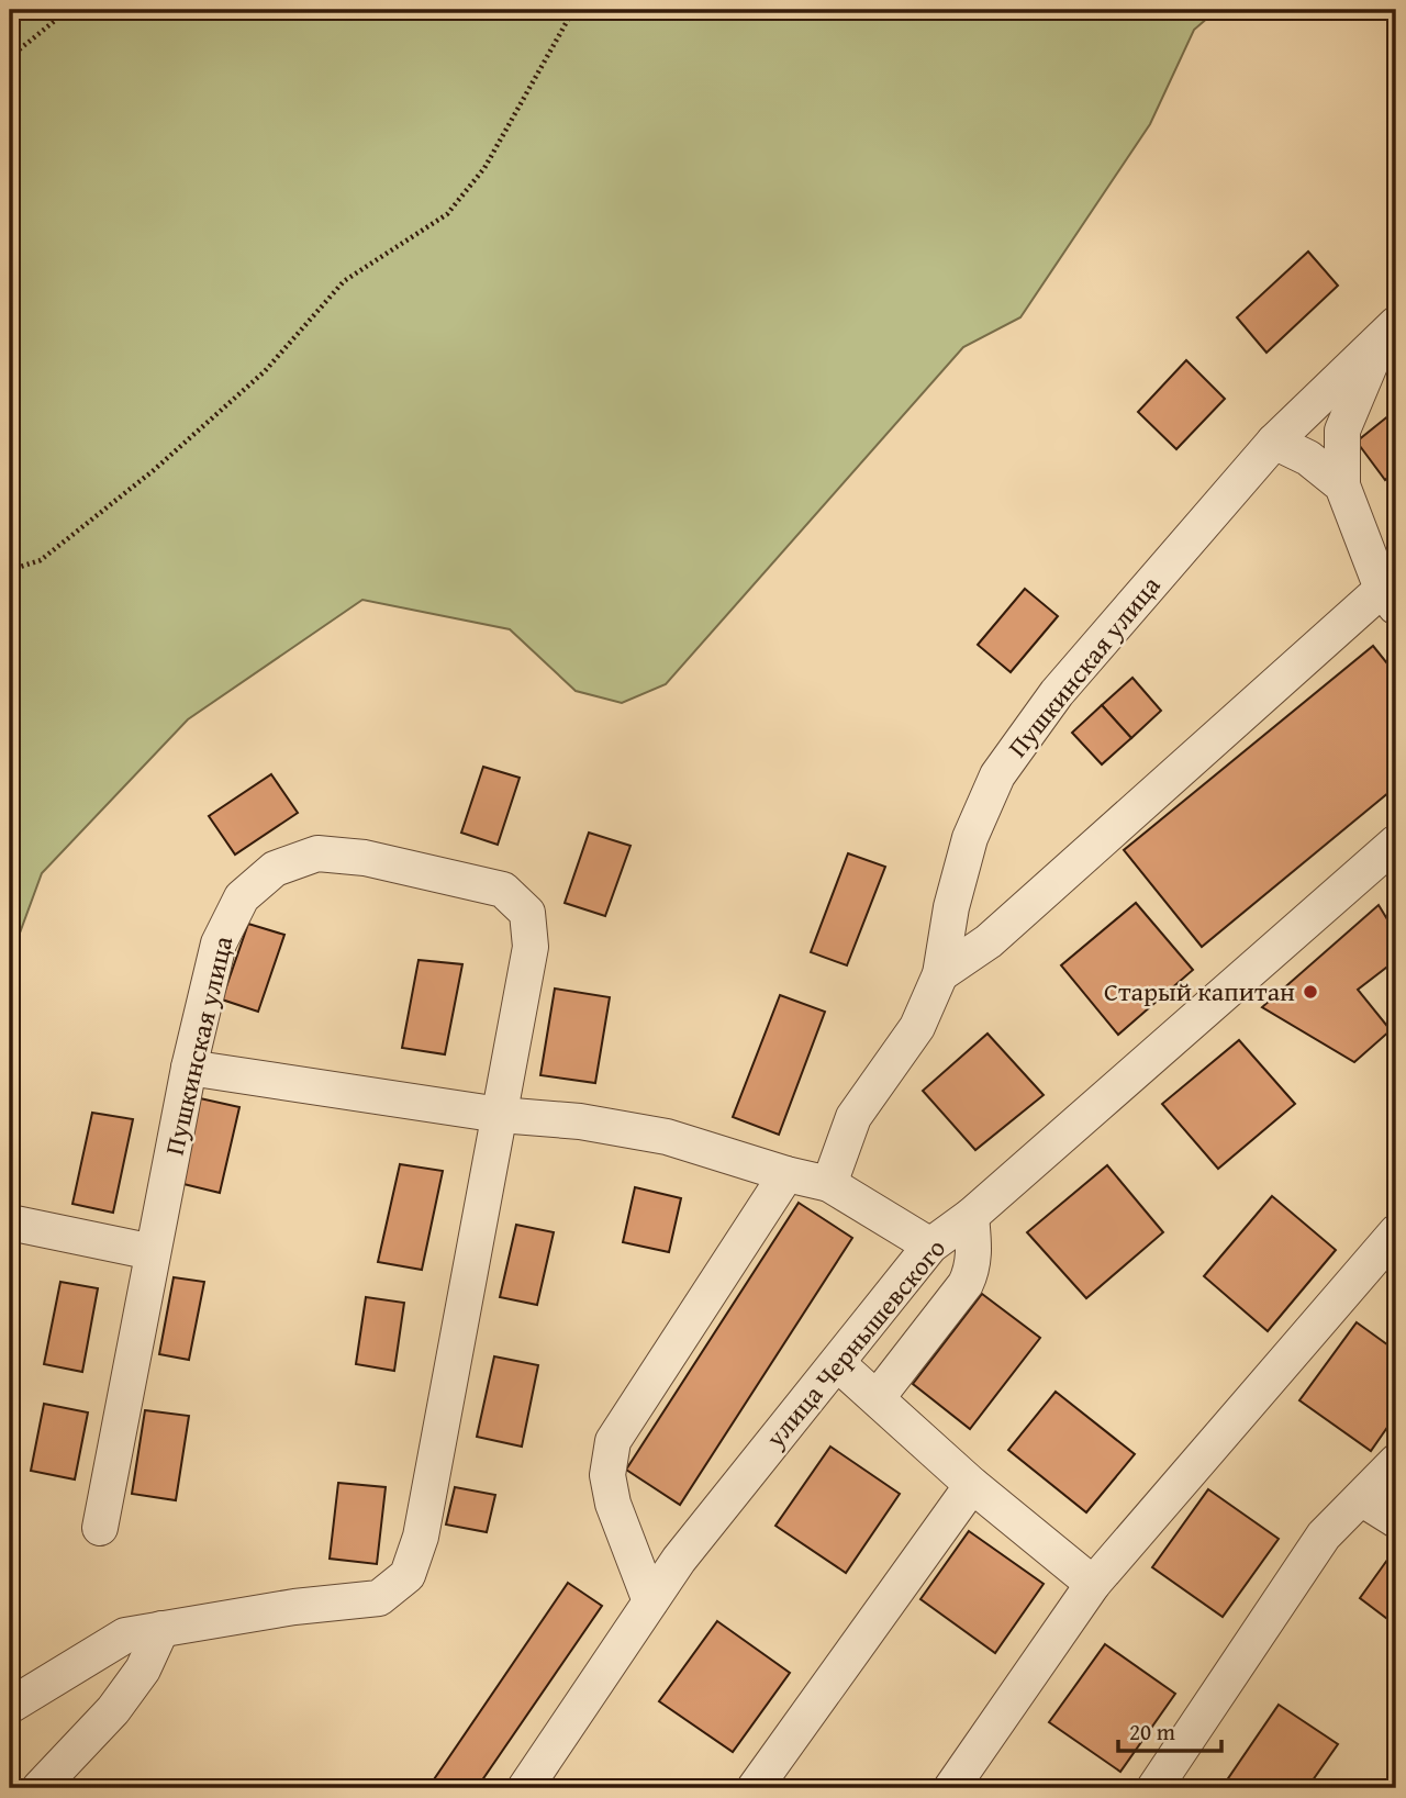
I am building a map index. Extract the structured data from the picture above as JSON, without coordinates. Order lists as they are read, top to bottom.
{
  "streets": {
    "street": ["Пушкинская улица", "улица Чернышевского"]
  },
  "places": ["Старый капитан"],
  "scale_bar": "20 m"
}
